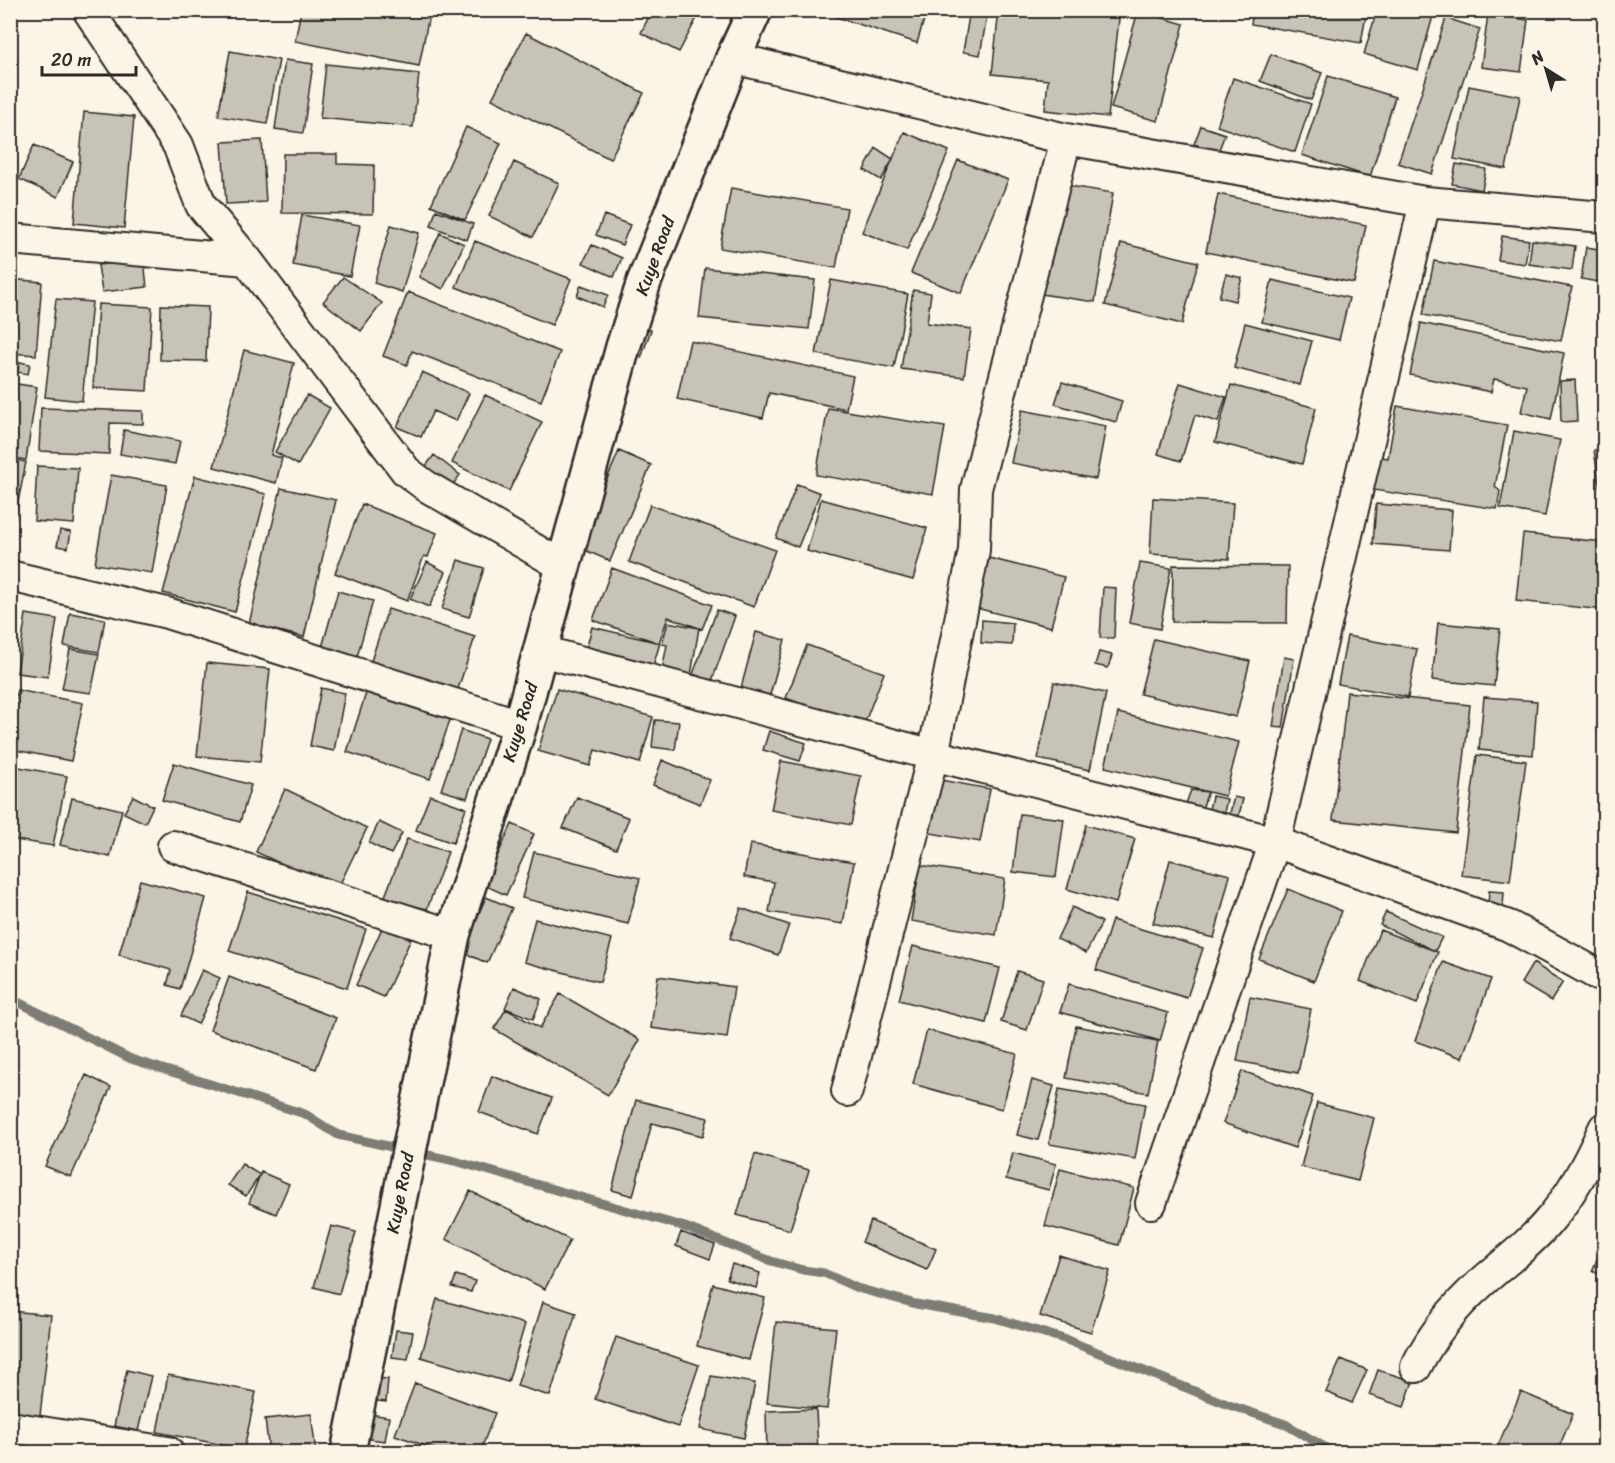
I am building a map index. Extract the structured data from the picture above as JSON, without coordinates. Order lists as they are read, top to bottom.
{
  "streets": {
    "street": ["Kuye Road"]
  },
  "scale_bar": "20 m",
  "north": "top left"
}
